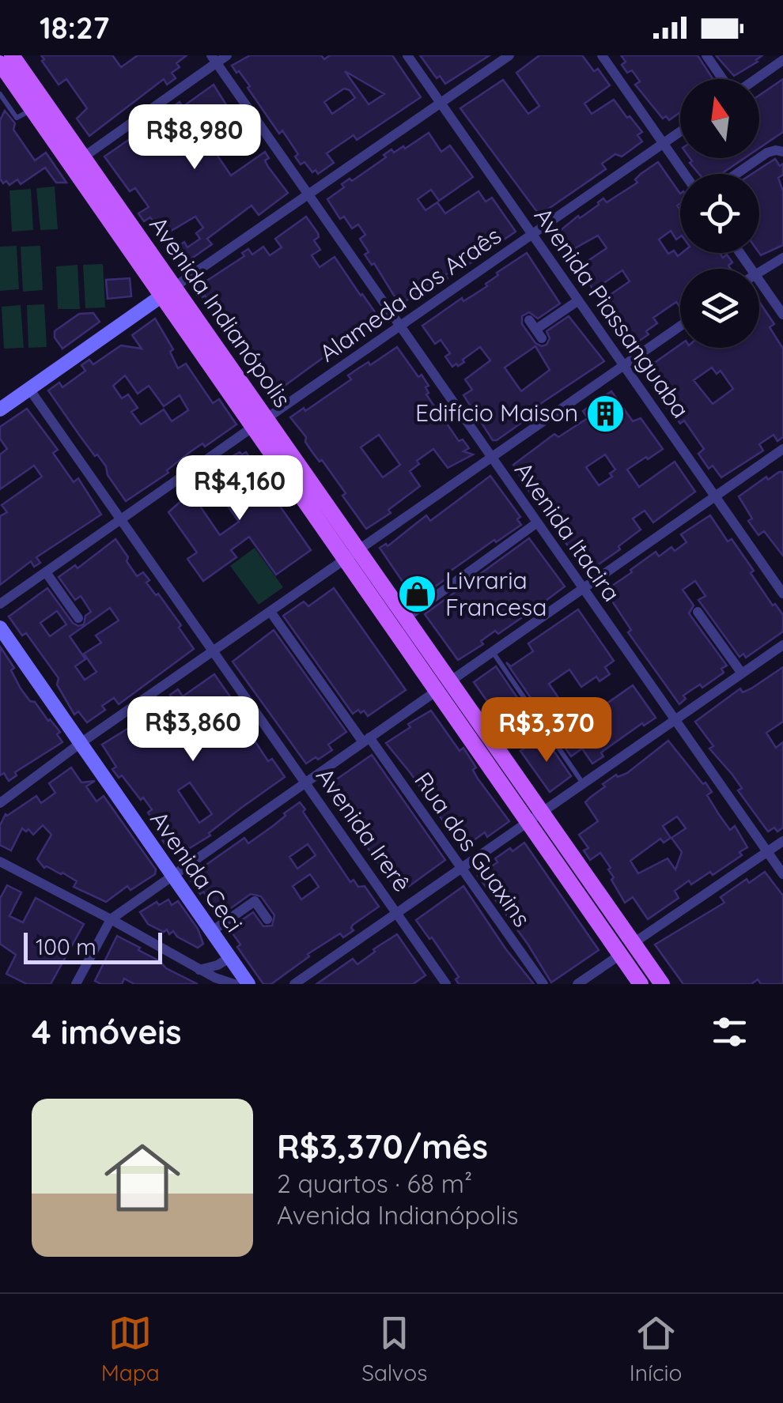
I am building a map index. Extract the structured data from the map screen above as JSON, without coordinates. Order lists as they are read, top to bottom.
{
  "streets": {
    "main road": ["Avenida Indianópolis"],
    "street": [
      "Alameda dos Araês",
      "Avenida Piassanguaba",
      "Avenida Itacira",
      "Avenida Irerê",
      "Rua dos Guaxins",
      "Avenida Ceci"
    ]
  },
  "crossings": [
    ["Alameda dos Araês", "Avenida Indianópolis"],
    ["Alameda dos Araês", "Avenida Piassanguaba"],
    ["Alameda dos Araês", "Avenida Itacira"],
    ["Alameda dos Araês", "Avenida Irerê"]
  ],
  "places": {
    "building": ["Edifício Maison"],
    "shop": ["Livraria Francesa"]
  },
  "scale_bar": "100 m",
  "north": "top",
  "page": {
    "status": "18:27",
    "price": [
      "R$8,980",
      "R$4,160",
      "R$3,860",
      "R$3,370"
    ],
    "scale": "100 m",
    "heading": "4 imóveis",
    "list": [
      {
        "name": "R$3,370/mês",
        "note": "2 quartos · 68 m² · Avenida Indianópolis"
      }
    ],
    "tabs": ["Mapa", "Salvos", "Início"]
  }
}
